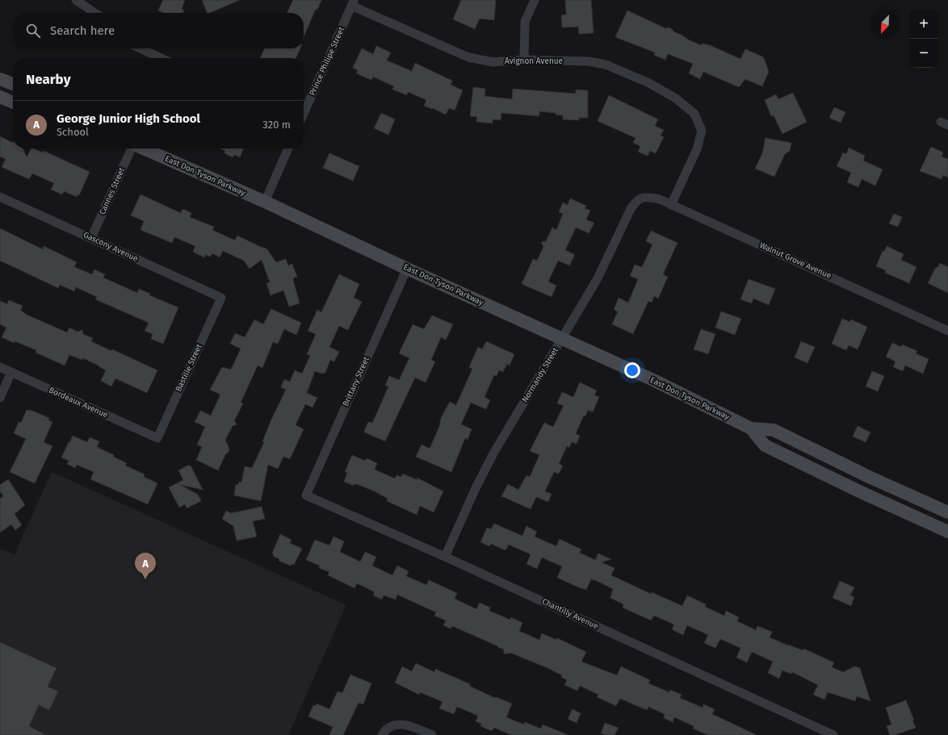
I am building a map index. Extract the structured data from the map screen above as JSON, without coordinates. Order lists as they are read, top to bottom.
{
  "streets": {
    "main road": ["East Don Tyson Parkway"],
    "street": [
      "Prince Philipe Street",
      "Avignon Avenue",
      "Cannes Street",
      "Gascony Avenue",
      "Walnut Grove Avenue",
      "Bastille Street",
      "Normandy Street",
      "Brittany Street",
      "Bordeaux Avenue",
      "Chantilly Avenue"
    ]
  },
  "crossings": [
    ["Prince Philipe Street", "Avignon Avenue"],
    ["Avignon Avenue", "Walnut Grove Avenue"],
    ["East Don Tyson Parkway", "Normandy Street"],
    ["East Don Tyson Parkway", "Brittany Street"],
    ["Cannes Street", "Gascony Avenue"],
    ["Gascony Avenue", "Bastille Street"],
    ["Walnut Grove Avenue", "Normandy Street"],
    ["Bastille Street", "Bordeaux Avenue"],
    ["Normandy Street", "Chantilly Avenue"],
    ["Brittany Street", "Chantilly Avenue"]
  ],
  "north": "bottom left",
  "page": {
    "map_buttons": ["+", "−"],
    "search": "Search here",
    "heading": "Nearby",
    "list": [
      {
        "mark": "A",
        "name": "George Junior High School",
        "note": "School",
        "value": "320 m"
      }
    ],
    "pins": "A"
  }
}
